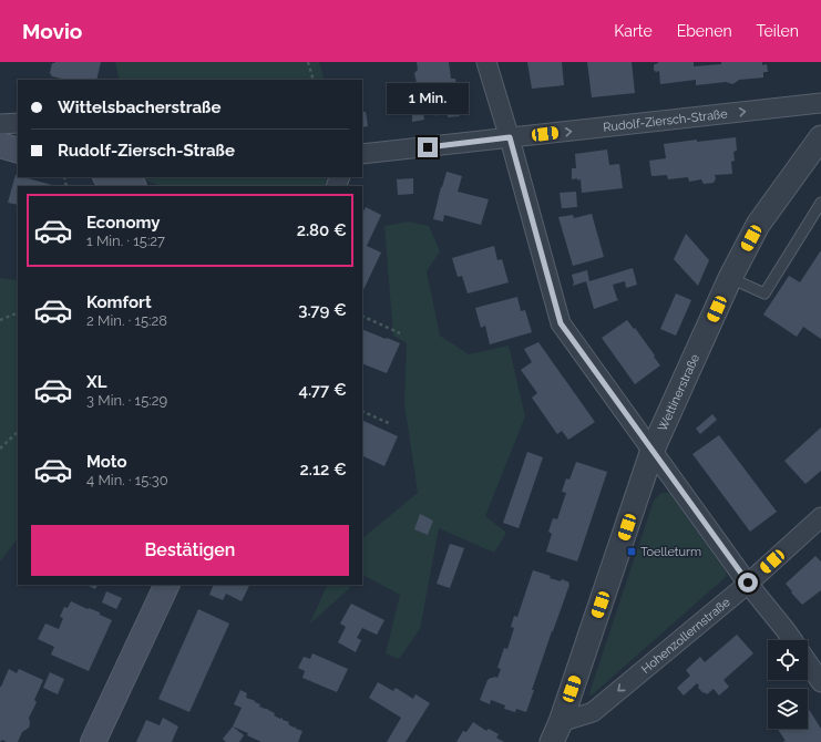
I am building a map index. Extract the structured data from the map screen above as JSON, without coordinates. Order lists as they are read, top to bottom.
{
  "streets": {
    "street": ["Rudolf-Ziersch-Straße", "Wettinerstraße", "Hohenzollernstraße"]
  },
  "crossings": [
    ["Wettinerstraße", "Hohenzollernstraße"]
  ],
  "one_way": ["Rudolf-Ziersch-Straße", "Hohenzollernstraße"],
  "places": {
    "transit": ["Toelleturm"]
  },
  "page": {
    "header": "Movio",
    "nav": ["Karte", "Ebenen", "Teilen"],
    "banner": ["Wittelsbacherstraße", "Rudolf-Ziersch-Straße"],
    "bubble": "1 Min.",
    "list": [
      {
        "name": "Economy",
        "note": "1 Min. · 15:27",
        "value": "2.80 €"
      },
      {
        "name": "Komfort",
        "note": "2 Min. · 15:28",
        "value": "3.79 €"
      },
      {
        "name": "XL",
        "note": "3 Min. · 15:29",
        "value": "4.77 €"
      },
      {
        "name": "Moto",
        "note": "4 Min. · 15:30",
        "value": "2.12 €"
      }
    ],
    "buttons": "Bestätigen"
  }
}
